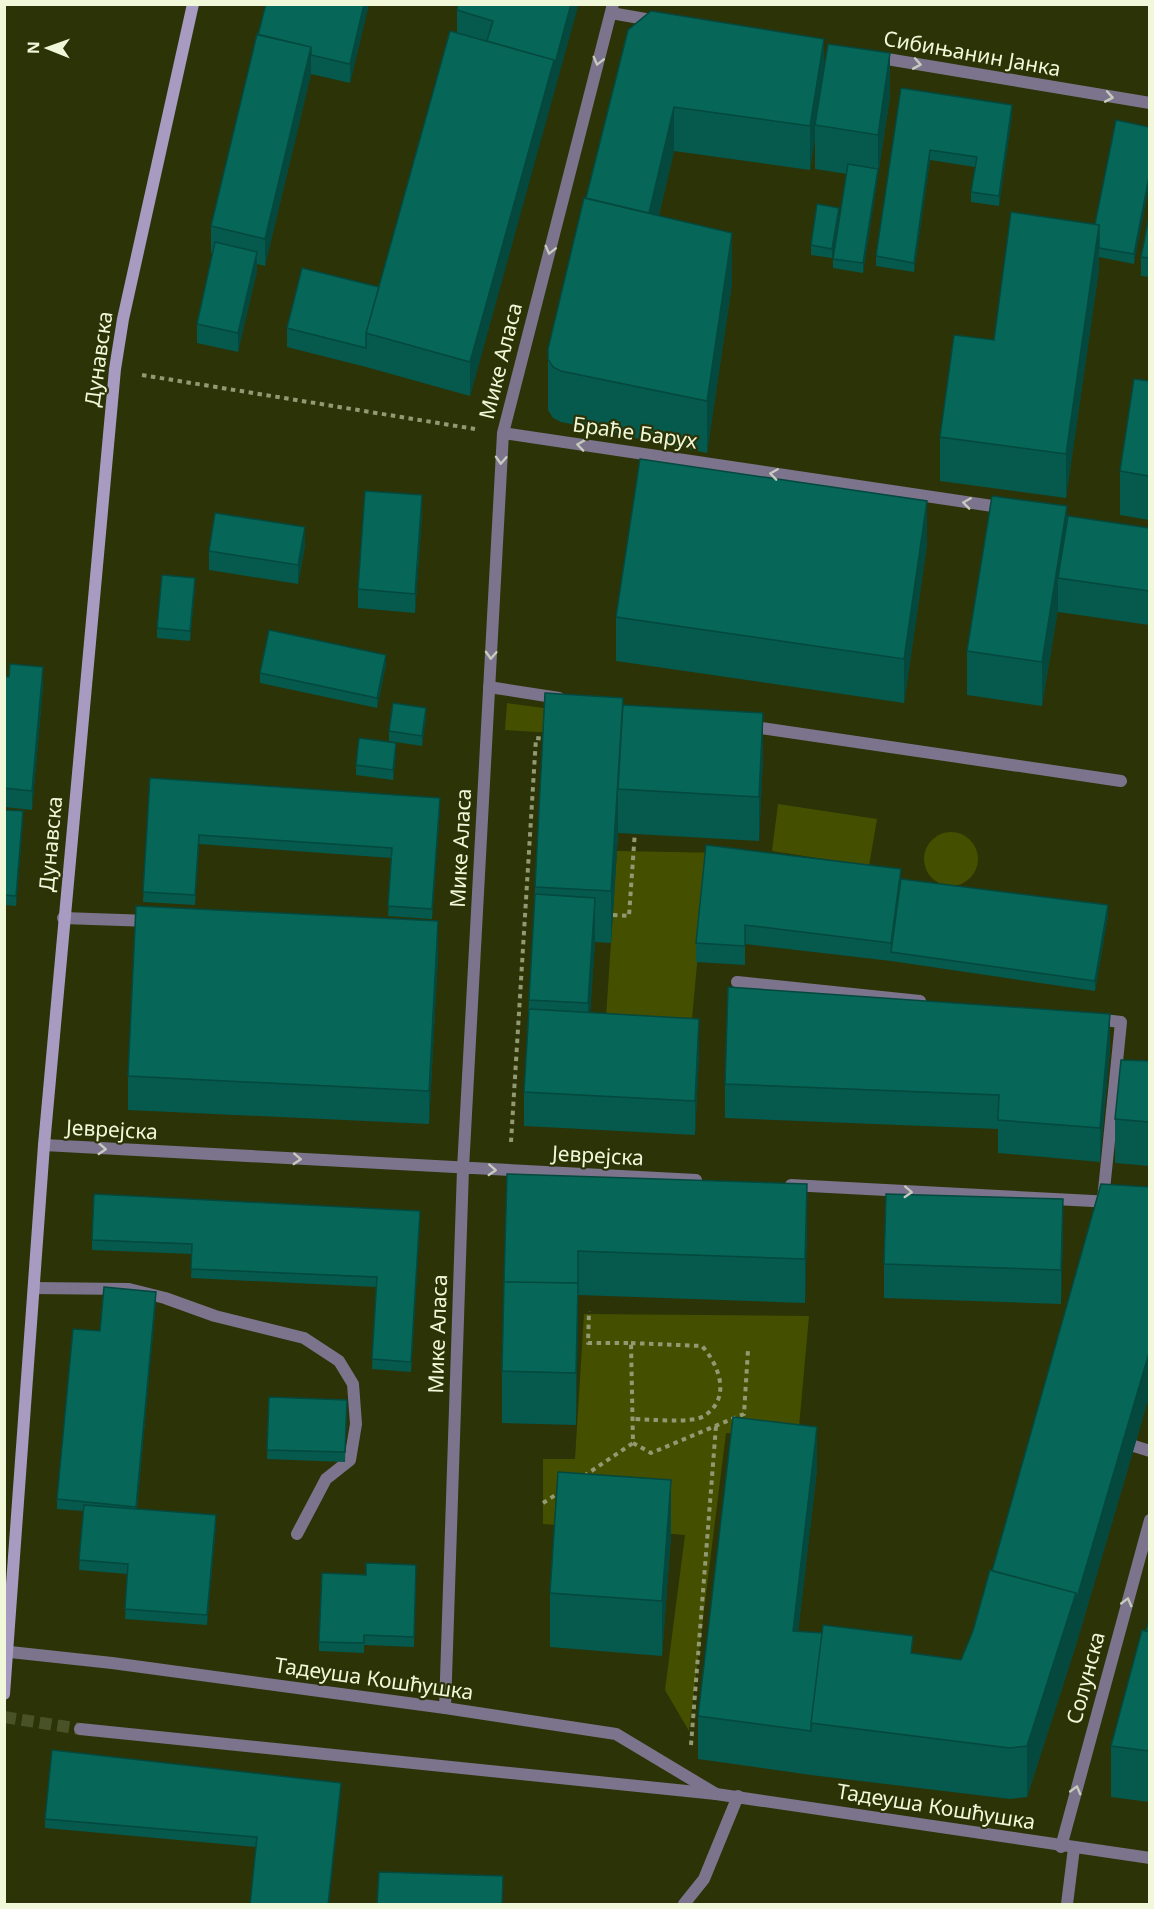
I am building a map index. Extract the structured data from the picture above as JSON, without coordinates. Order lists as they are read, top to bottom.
{
  "streets": {
    "main road": ["Дунавска"],
    "street": [
      "Сибињанин Јанка",
      "Мике Аласа",
      "Браће Барух",
      "Јеврејска",
      "Солунска",
      "Тадеуша Кошћушка"
    ]
  },
  "crossings": [
    ["Дунавска", "Јеврејска"],
    ["Дунавска", "Тадеуша Кошћушка"],
    ["Мике Аласа", "Браће Барух"],
    ["Мике Аласа", "Јеврејска"],
    ["Мике Аласа", "Тадеуша Кошћушка"],
    ["Солунска", "Тадеуша Кошћушка"]
  ],
  "one_way": [
    "Сибињанин Јанка",
    "Мике Аласа",
    "Браће Барух",
    "Јеврејска",
    "Солунска"
  ],
  "north": "left"
}
